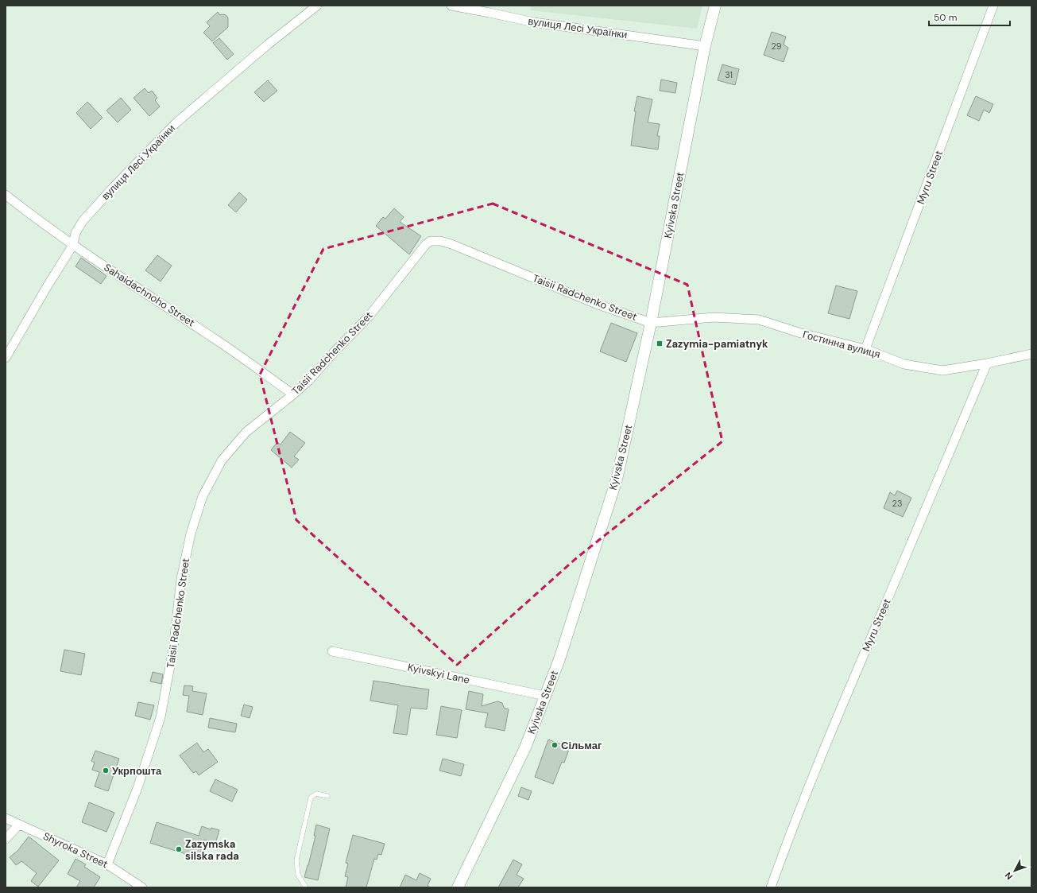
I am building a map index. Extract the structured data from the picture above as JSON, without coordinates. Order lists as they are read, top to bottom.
{
  "streets": {
    "street": [
      "вулиця Лесі Українки",
      "Myru Street",
      "Kyivska Street",
      "Sahaidachnoho Street",
      "Taisii Radchenko Street",
      "Гостинна вулиця",
      "Kyivskyi Lane",
      "Shyroka Street"
    ]
  },
  "crossings": [
    ["вулиця Лесі Українки", "Kyivska Street"],
    ["вулиця Лесі Українки", "Sahaidachnoho Street"],
    ["Myru Street", "Гостинна вулиця"],
    ["Kyivska Street", "Taisii Radchenko Street"],
    ["Kyivska Street", "Гостинна вулиця"],
    ["Kyivska Street", "Kyivskyi Lane"],
    ["Sahaidachnoho Street", "Taisii Radchenko Street"],
    ["Taisii Radchenko Street", "Гостинна вулиця"],
    ["Taisii Radchenko Street", "Shyroka Street"]
  ],
  "places": {
    "transit": ["Zazymia-pamiatnyk"],
    "other": ["Сільмаг", "Укрпошта", "Zazymska silska rada"]
  },
  "house_numbers": ["29", "31", "23"],
  "scale_bar": "50 m",
  "north": "bottom left"
}
